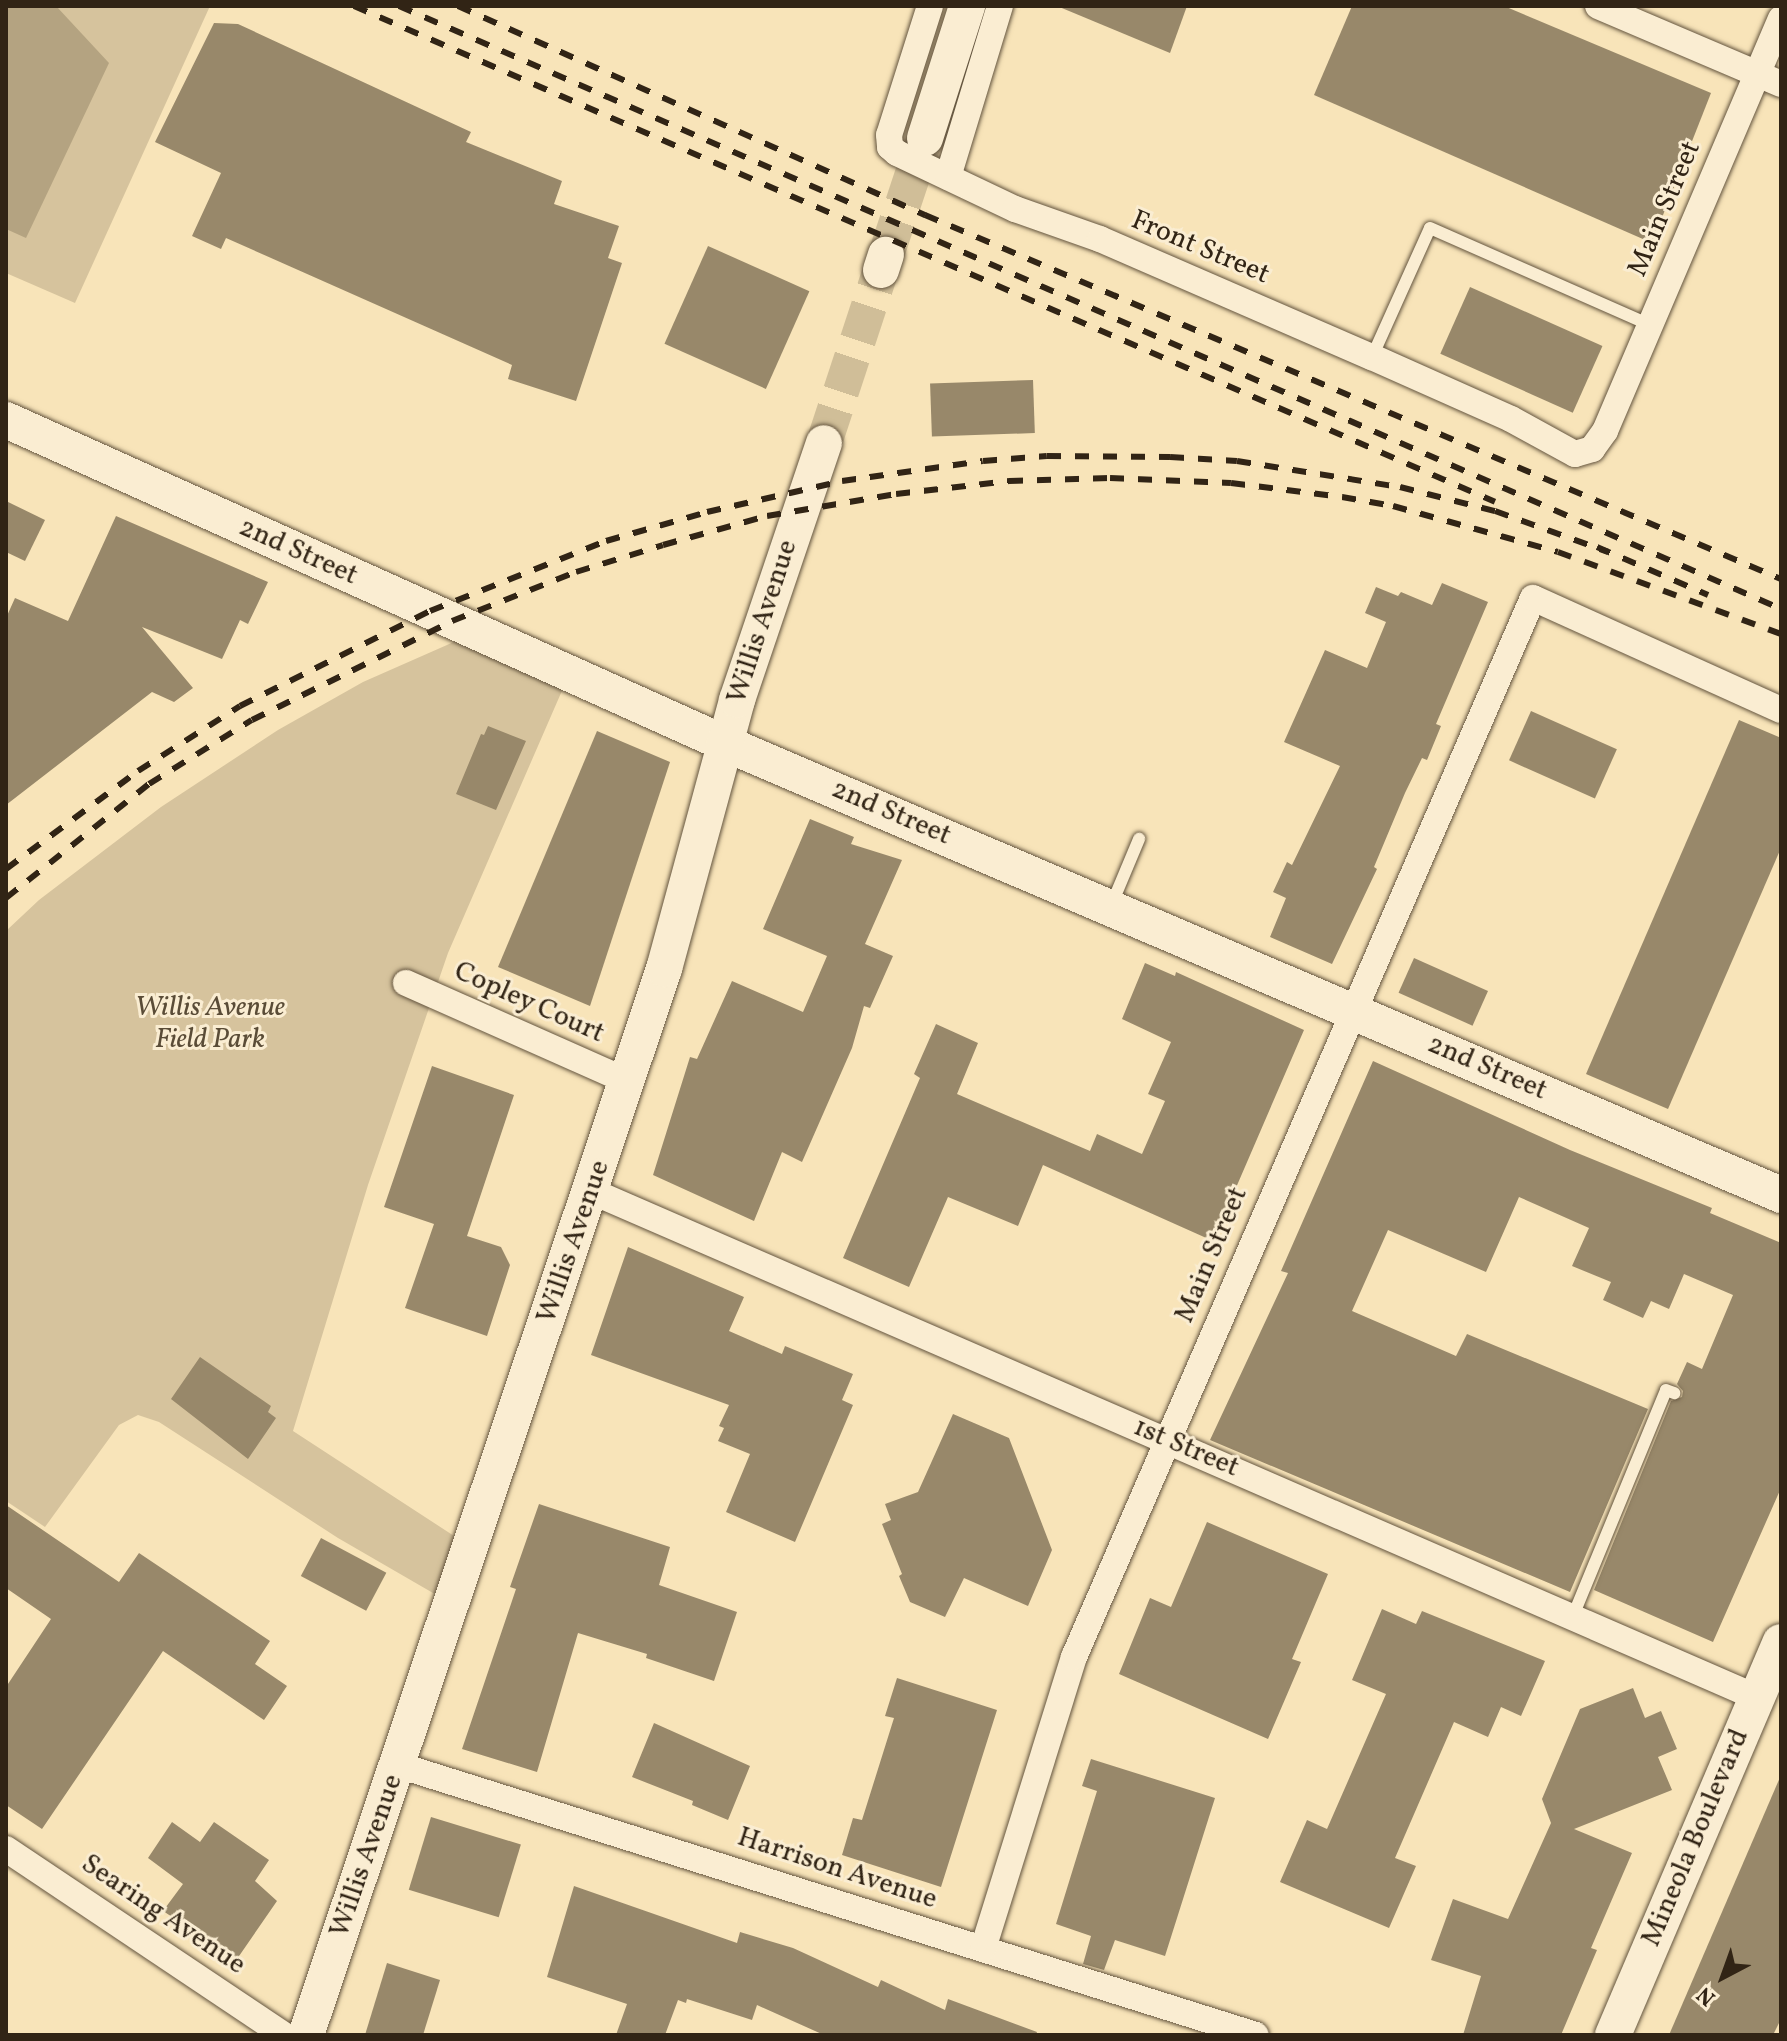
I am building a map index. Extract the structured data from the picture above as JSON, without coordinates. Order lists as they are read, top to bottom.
{
  "streets": {
    "main road": ["2nd Street", "Willis Avenue", "Mineola Boulevard"],
    "street": [
      "Main Street",
      "Front Street",
      "Copley Court",
      "1st Street",
      "Harrison Avenue",
      "Searing Avenue"
    ]
  },
  "crossings": [
    ["Main Street", "Front Street"],
    ["Main Street", "2nd Street"],
    ["Main Street", "1st Street"],
    ["Main Street", "Harrison Avenue"],
    ["2nd Street", "Willis Avenue"],
    ["Willis Avenue", "Copley Court"],
    ["Willis Avenue", "1st Street"],
    ["Willis Avenue", "Harrison Avenue"],
    ["1st Street", "Mineola Boulevard"]
  ],
  "parks": ["Willis Avenue Field Park"],
  "north": "bottom left"
}
